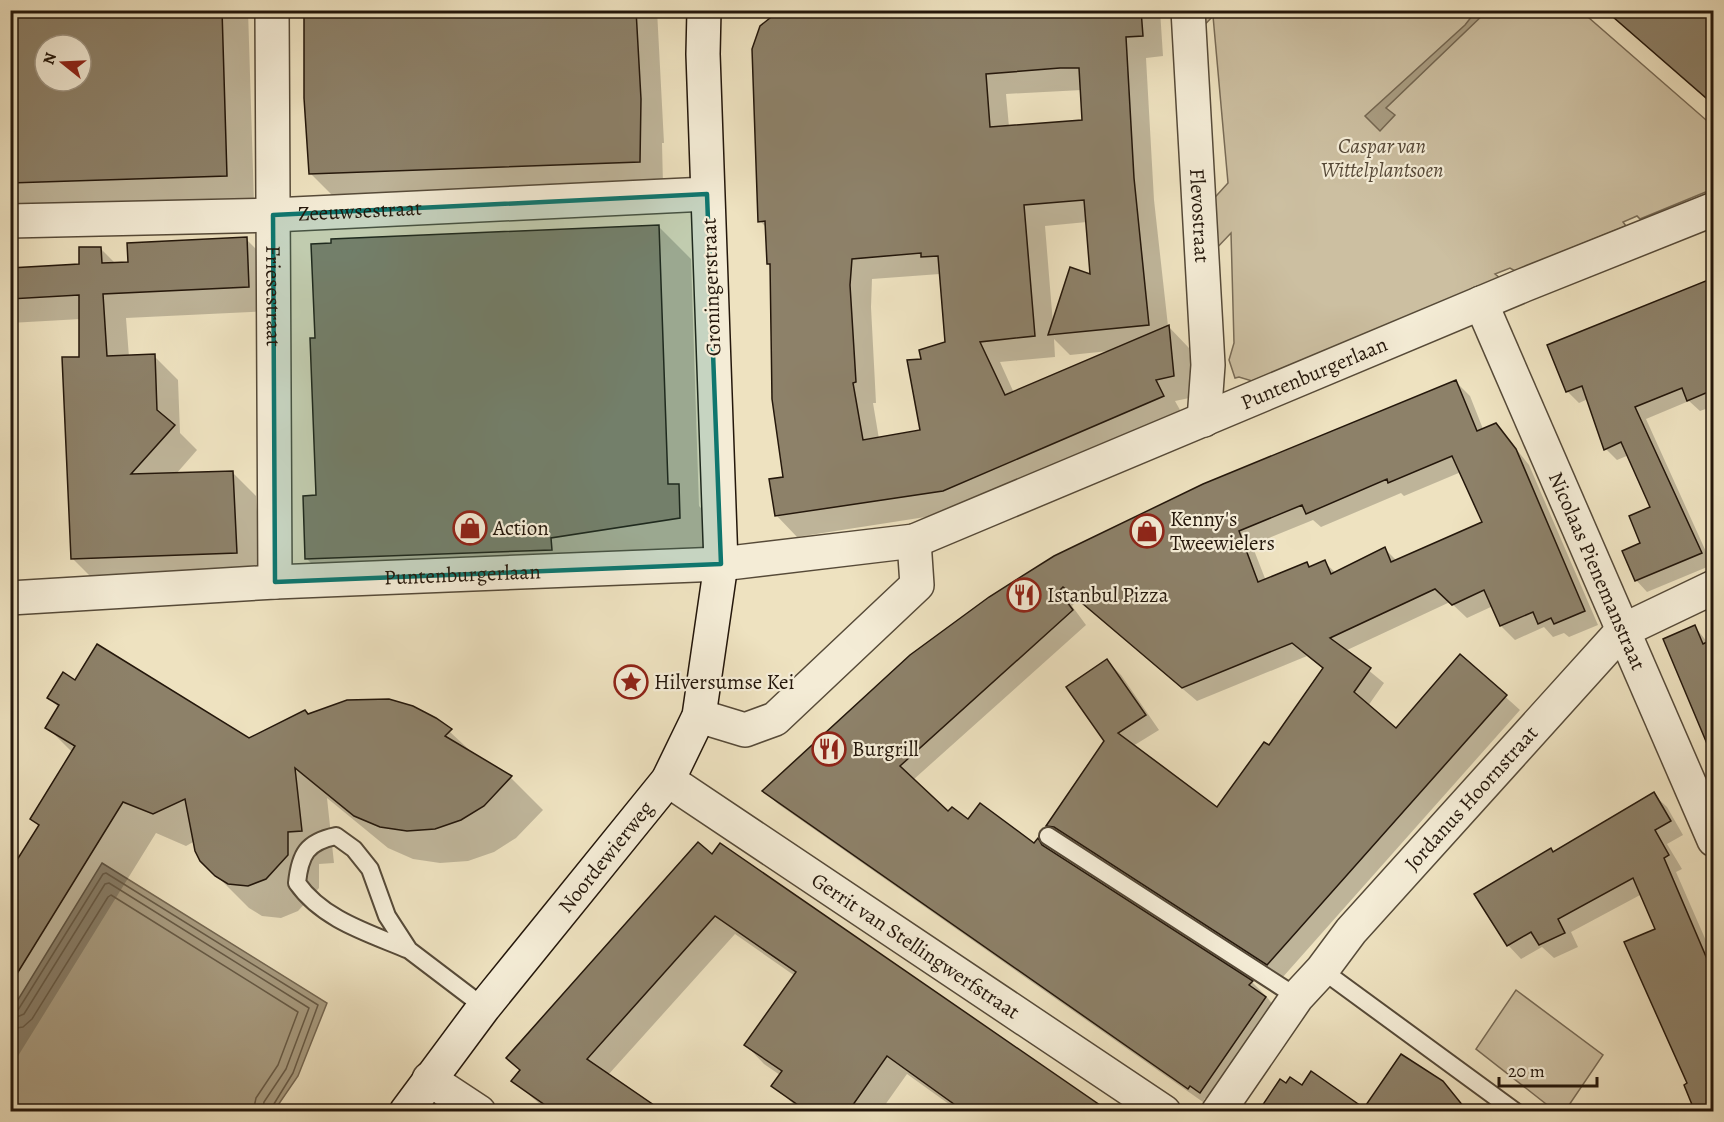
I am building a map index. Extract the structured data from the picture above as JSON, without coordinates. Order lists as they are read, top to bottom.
{
  "streets": {
    "street": [
      "Zeeuwsestraat",
      "Flevostraat",
      "Groningerstraat",
      "Friesestraat",
      "Puntenburgerlaan",
      "Nicolaas Pienemanstraat",
      "Jordanus Hoornstraat",
      "Noordewierweg",
      "Gerrit van Stellingwerfstraat"
    ]
  },
  "crossings": [
    ["Zeeuwsestraat", "Groningerstraat"],
    ["Zeeuwsestraat", "Friesestraat"],
    ["Flevostraat", "Puntenburgerlaan"],
    ["Groningerstraat", "Puntenburgerlaan"],
    ["Groningerstraat", "Noordewierweg"],
    ["Friesestraat", "Puntenburgerlaan"],
    ["Puntenburgerlaan", "Nicolaas Pienemanstraat"],
    ["Puntenburgerlaan", "Noordewierweg"],
    ["Nicolaas Pienemanstraat", "Jordanus Hoornstraat"],
    ["Noordewierweg", "Gerrit van Stellingwerfstraat"]
  ],
  "parks": ["Caspar van Wittelplantsoen"],
  "places": {
    "shop": ["Action", "Kenny's Tweewielers"],
    "restaurant": ["Istanbul Pizza", "Burgrill"],
    "place": ["Hilversumse Kei"]
  },
  "scale_bar": "20 m",
  "north": "left"
}
